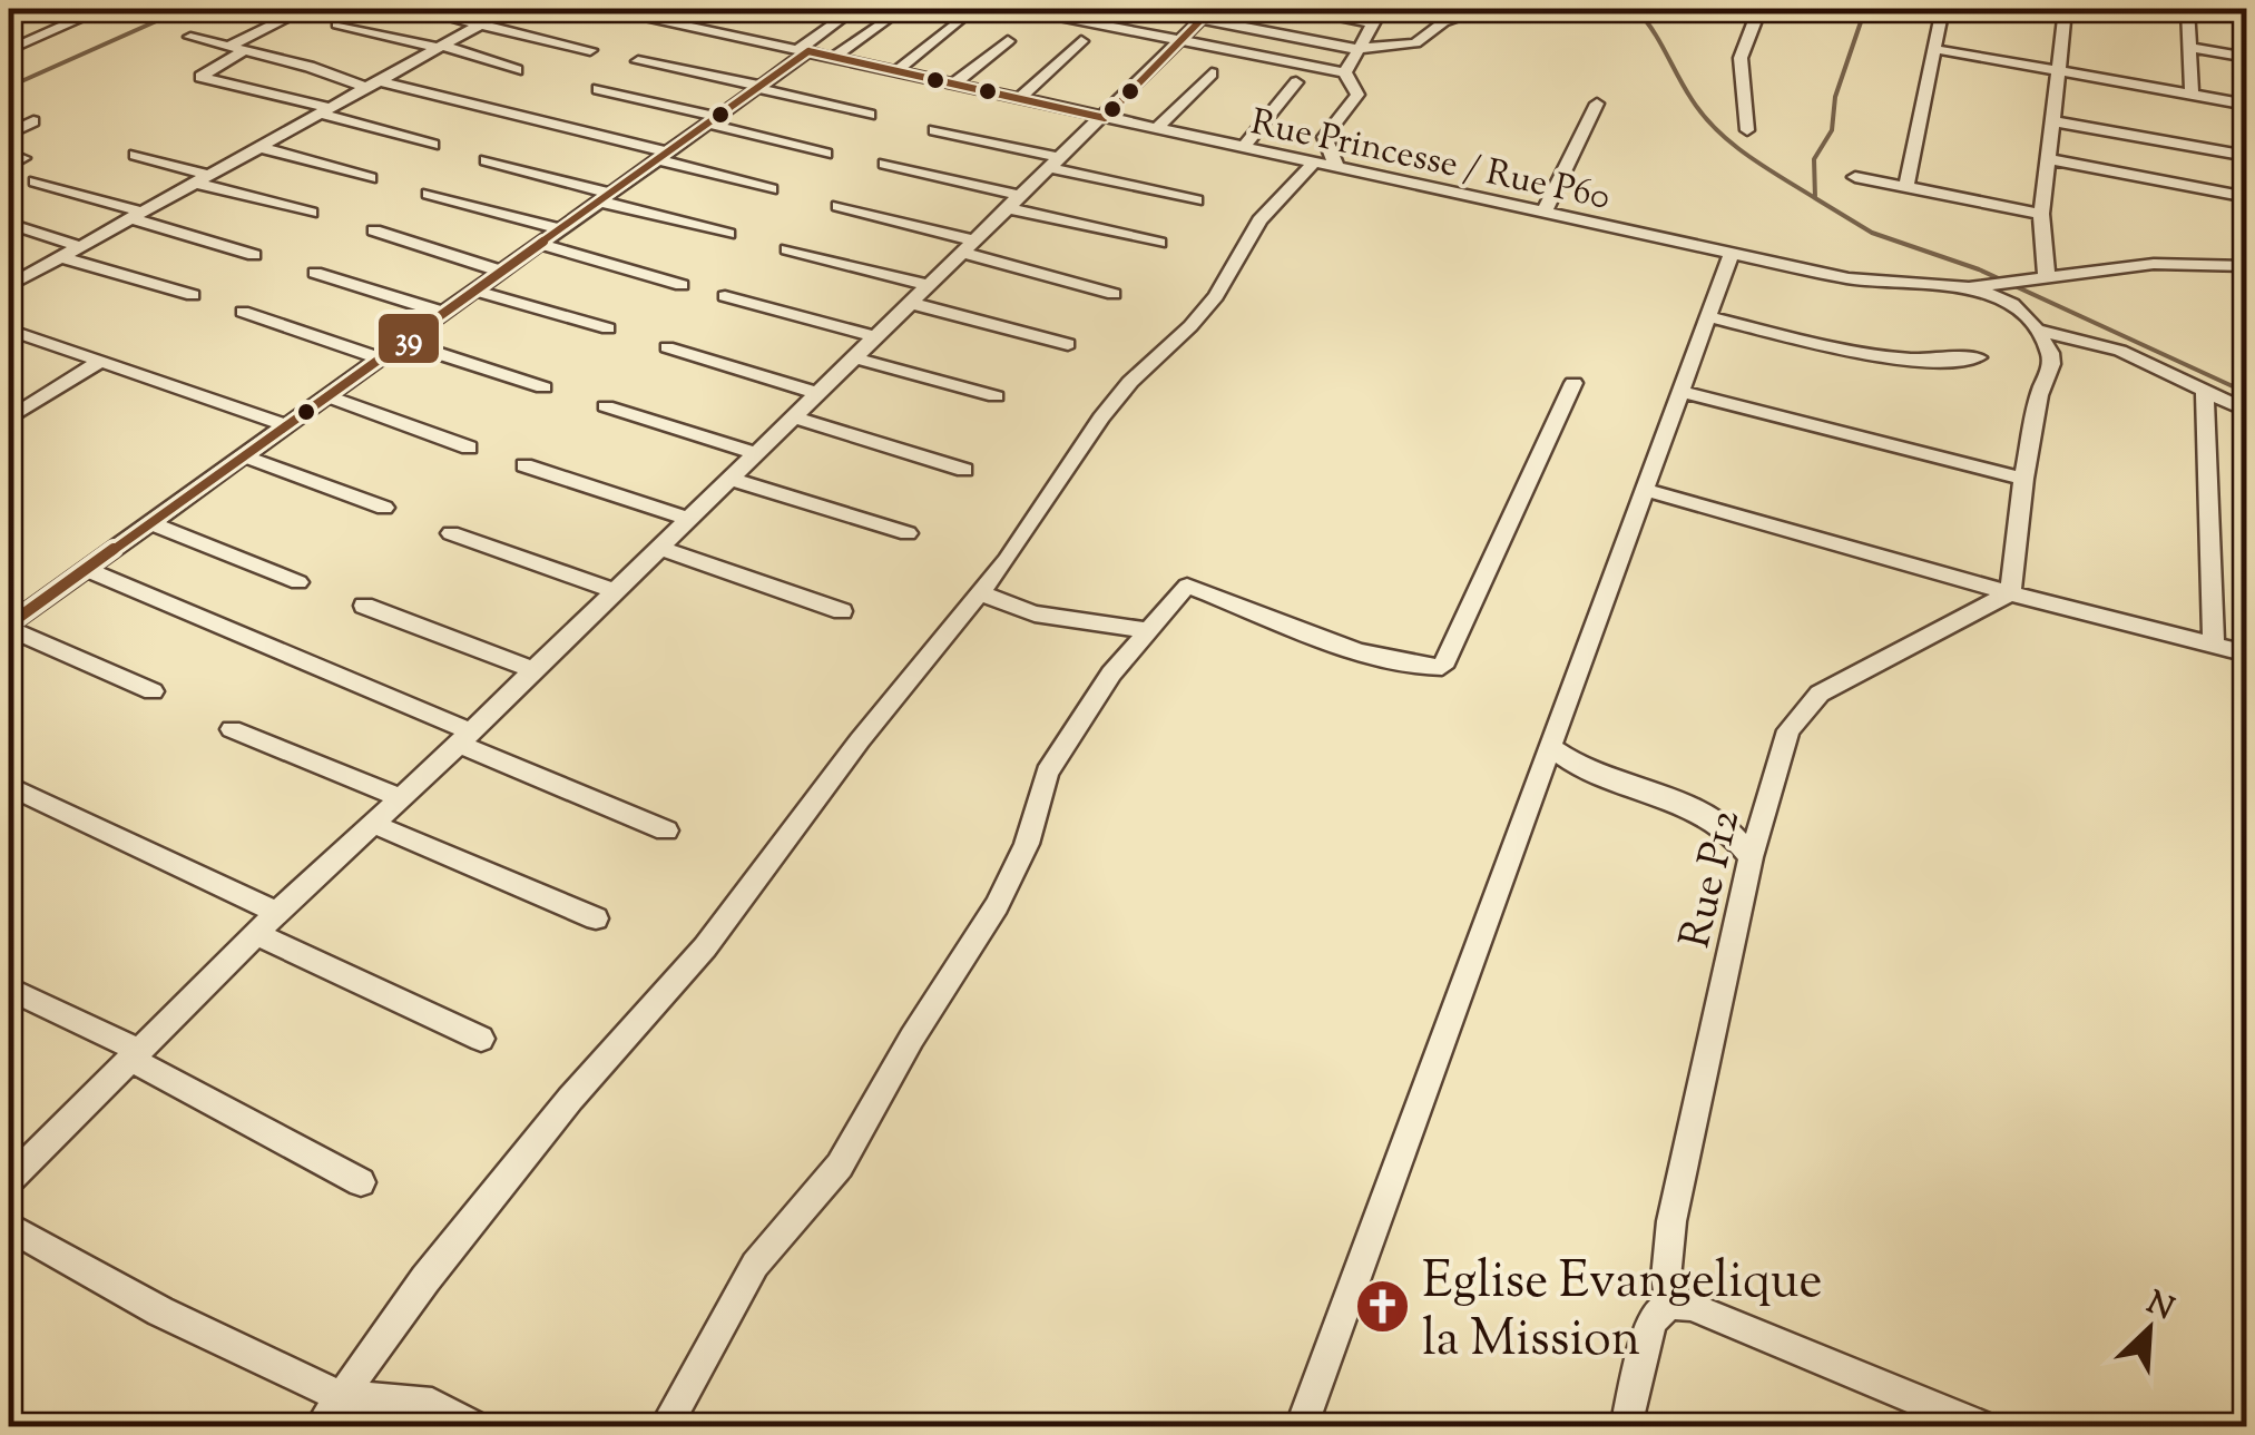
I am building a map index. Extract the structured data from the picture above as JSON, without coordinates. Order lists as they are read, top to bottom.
{
  "streets": {
    "street": ["Rue Princesse / Rue P60", "Rue P12"]
  },
  "places": {
    "church": ["Eglise Evangelique la Mission"]
  },
  "lines": ["transit line 39"],
  "north": "top right"
}
